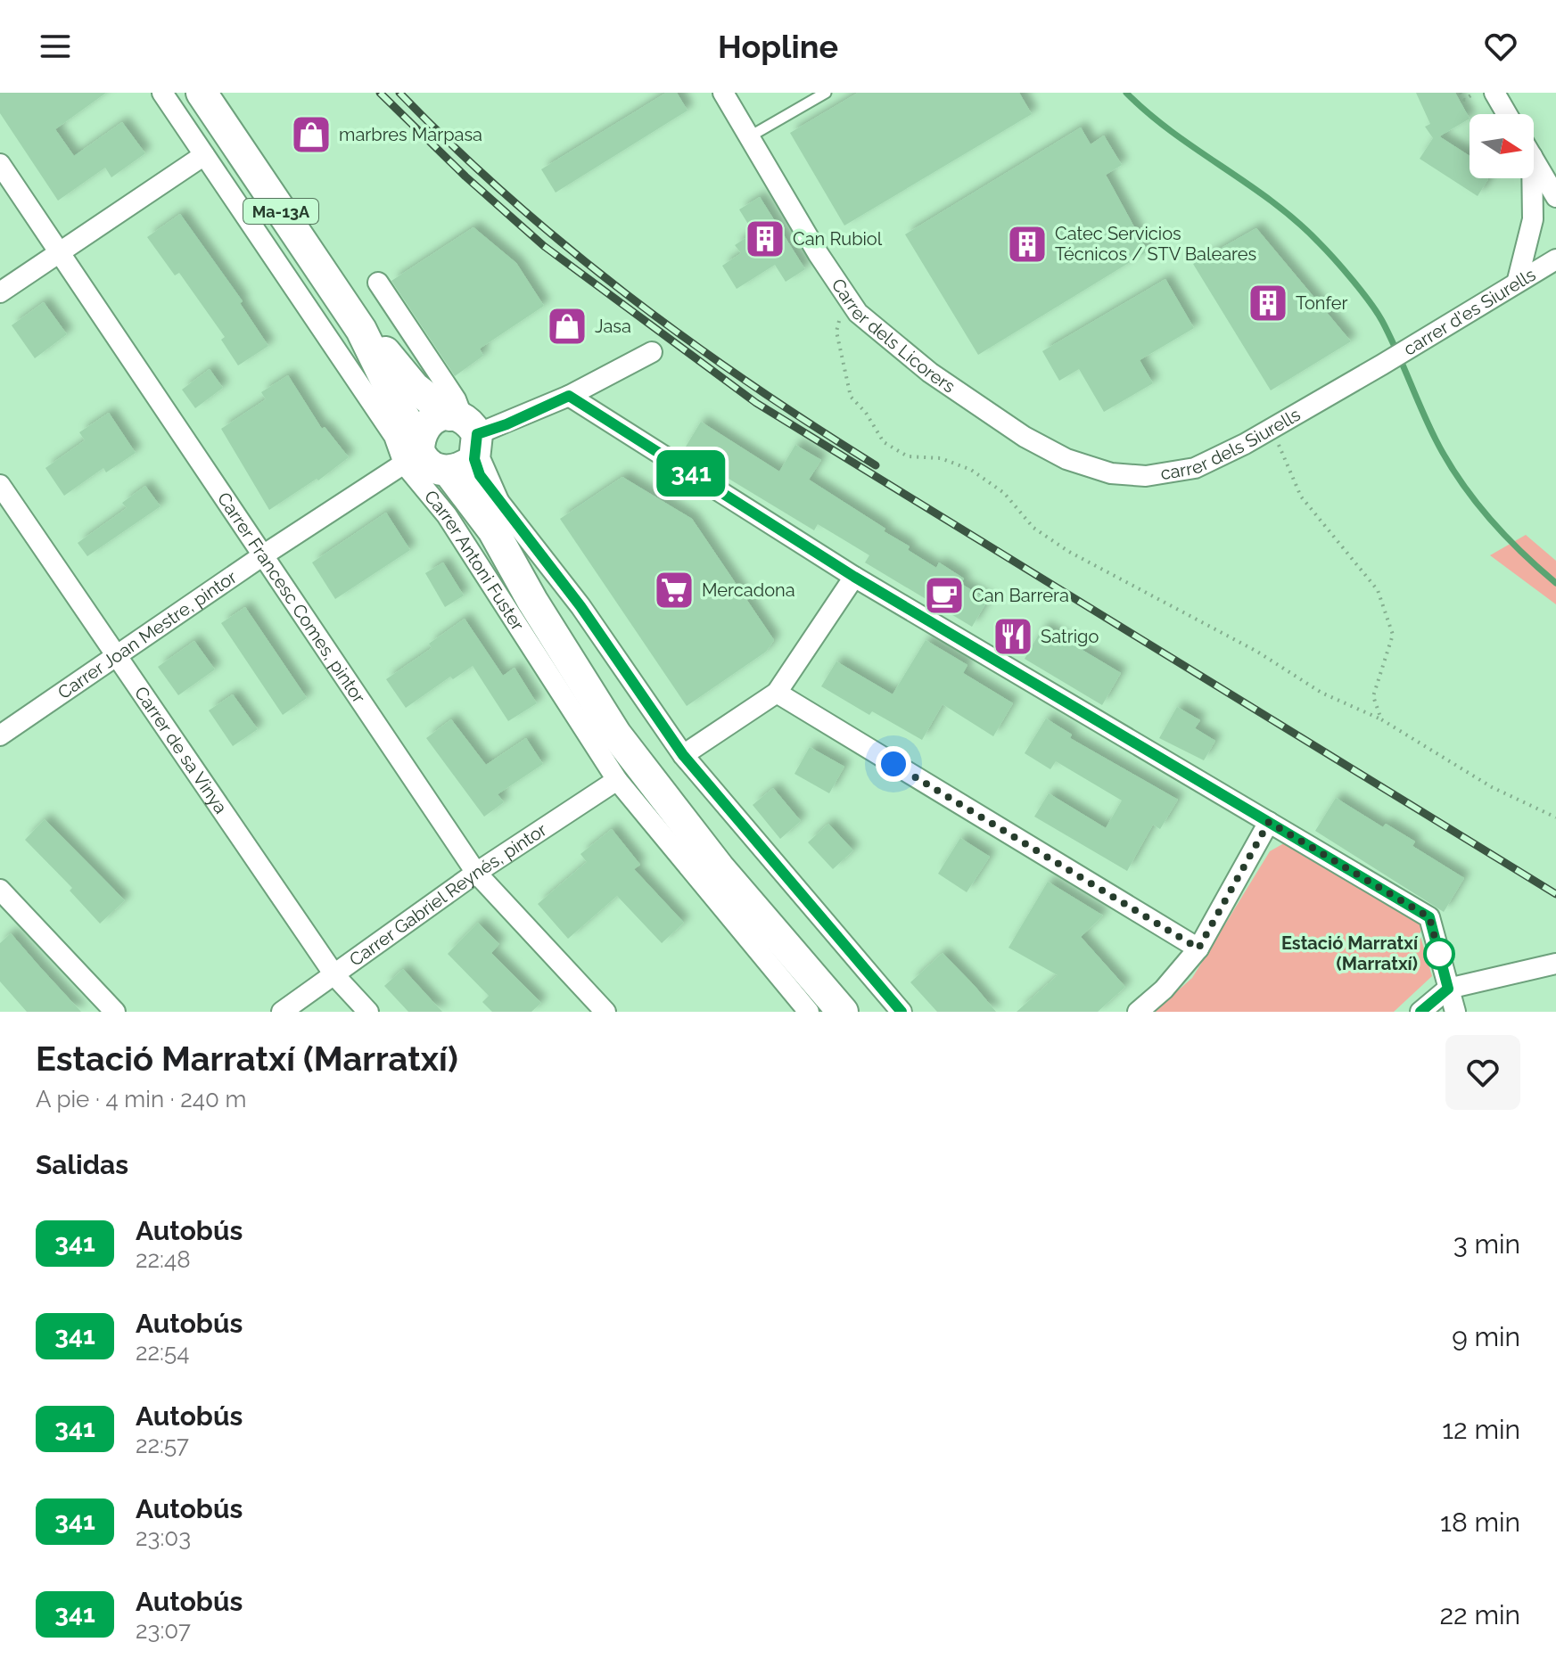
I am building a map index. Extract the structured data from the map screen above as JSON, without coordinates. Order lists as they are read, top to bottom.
{
  "streets": {
    "main road": ["Ma-13A"],
    "street": [
      "carrer d'es Siurells",
      "Carrer dels Licorers",
      "carrer dels Siurells",
      "Carrer Antoni Fuster",
      "Carrer Francesc Comes, pintor",
      "Carrer Joan Mestre, pintor",
      "Carrer de sa Vinya",
      "Carrer Gabriel Reynés, pintor"
    ]
  },
  "crossings": [
    ["Ma-13A", "Carrer Antoni Fuster"],
    ["Ma-13A", "Carrer Joan Mestre, pintor"],
    ["carrer d'es Siurells", "carrer dels Siurells"],
    ["Carrer dels Licorers", "carrer dels Siurells"],
    ["Carrer Antoni Fuster", "Carrer Joan Mestre, pintor"],
    ["Carrer Antoni Fuster", "Carrer Gabriel Reynés, pintor"],
    ["Carrer Francesc Comes, pintor", "Carrer Joan Mestre, pintor"],
    ["Carrer Francesc Comes, pintor", "Carrer Gabriel Reynés, pintor"],
    ["Carrer Joan Mestre, pintor", "Carrer de sa Vinya"],
    ["Carrer de sa Vinya", "Carrer Gabriel Reynés, pintor"]
  ],
  "places": {
    "shop": ["marbres Marpasa", "Jasa"],
    "building": ["Can Rubiol", "Catec Servicios Técnicos / STV Baleares", "Tonfer"],
    "supermarket": ["Mercadona"],
    "cafe": ["Can Barrera"],
    "restaurant": ["Satrigo"],
    "other": ["Estació Marratxí (Marratxí)"]
  },
  "lines": ["bus line 341"],
  "north": "right",
  "page": {
    "header": "Hopline",
    "on_map": "341",
    "heading": [
      ["Estació Marratxí (Marratxí)", "A pie · 4 min · 240 m"],
      "Salidas"
    ],
    "list": [
      {
        "mark": "341",
        "name": "Autobús",
        "note": "22:48",
        "value": "3 min"
      },
      {
        "mark": "341",
        "name": "Autobús",
        "note": "22:54",
        "value": "9 min"
      },
      {
        "mark": "341",
        "name": "Autobús",
        "note": "22:57",
        "value": "12 min"
      },
      {
        "mark": "341",
        "name": "Autobús",
        "note": "23:03",
        "value": "18 min"
      },
      {
        "mark": "341",
        "name": "Autobús",
        "note": "23:07",
        "value": "22 min"
      }
    ]
  }
}
